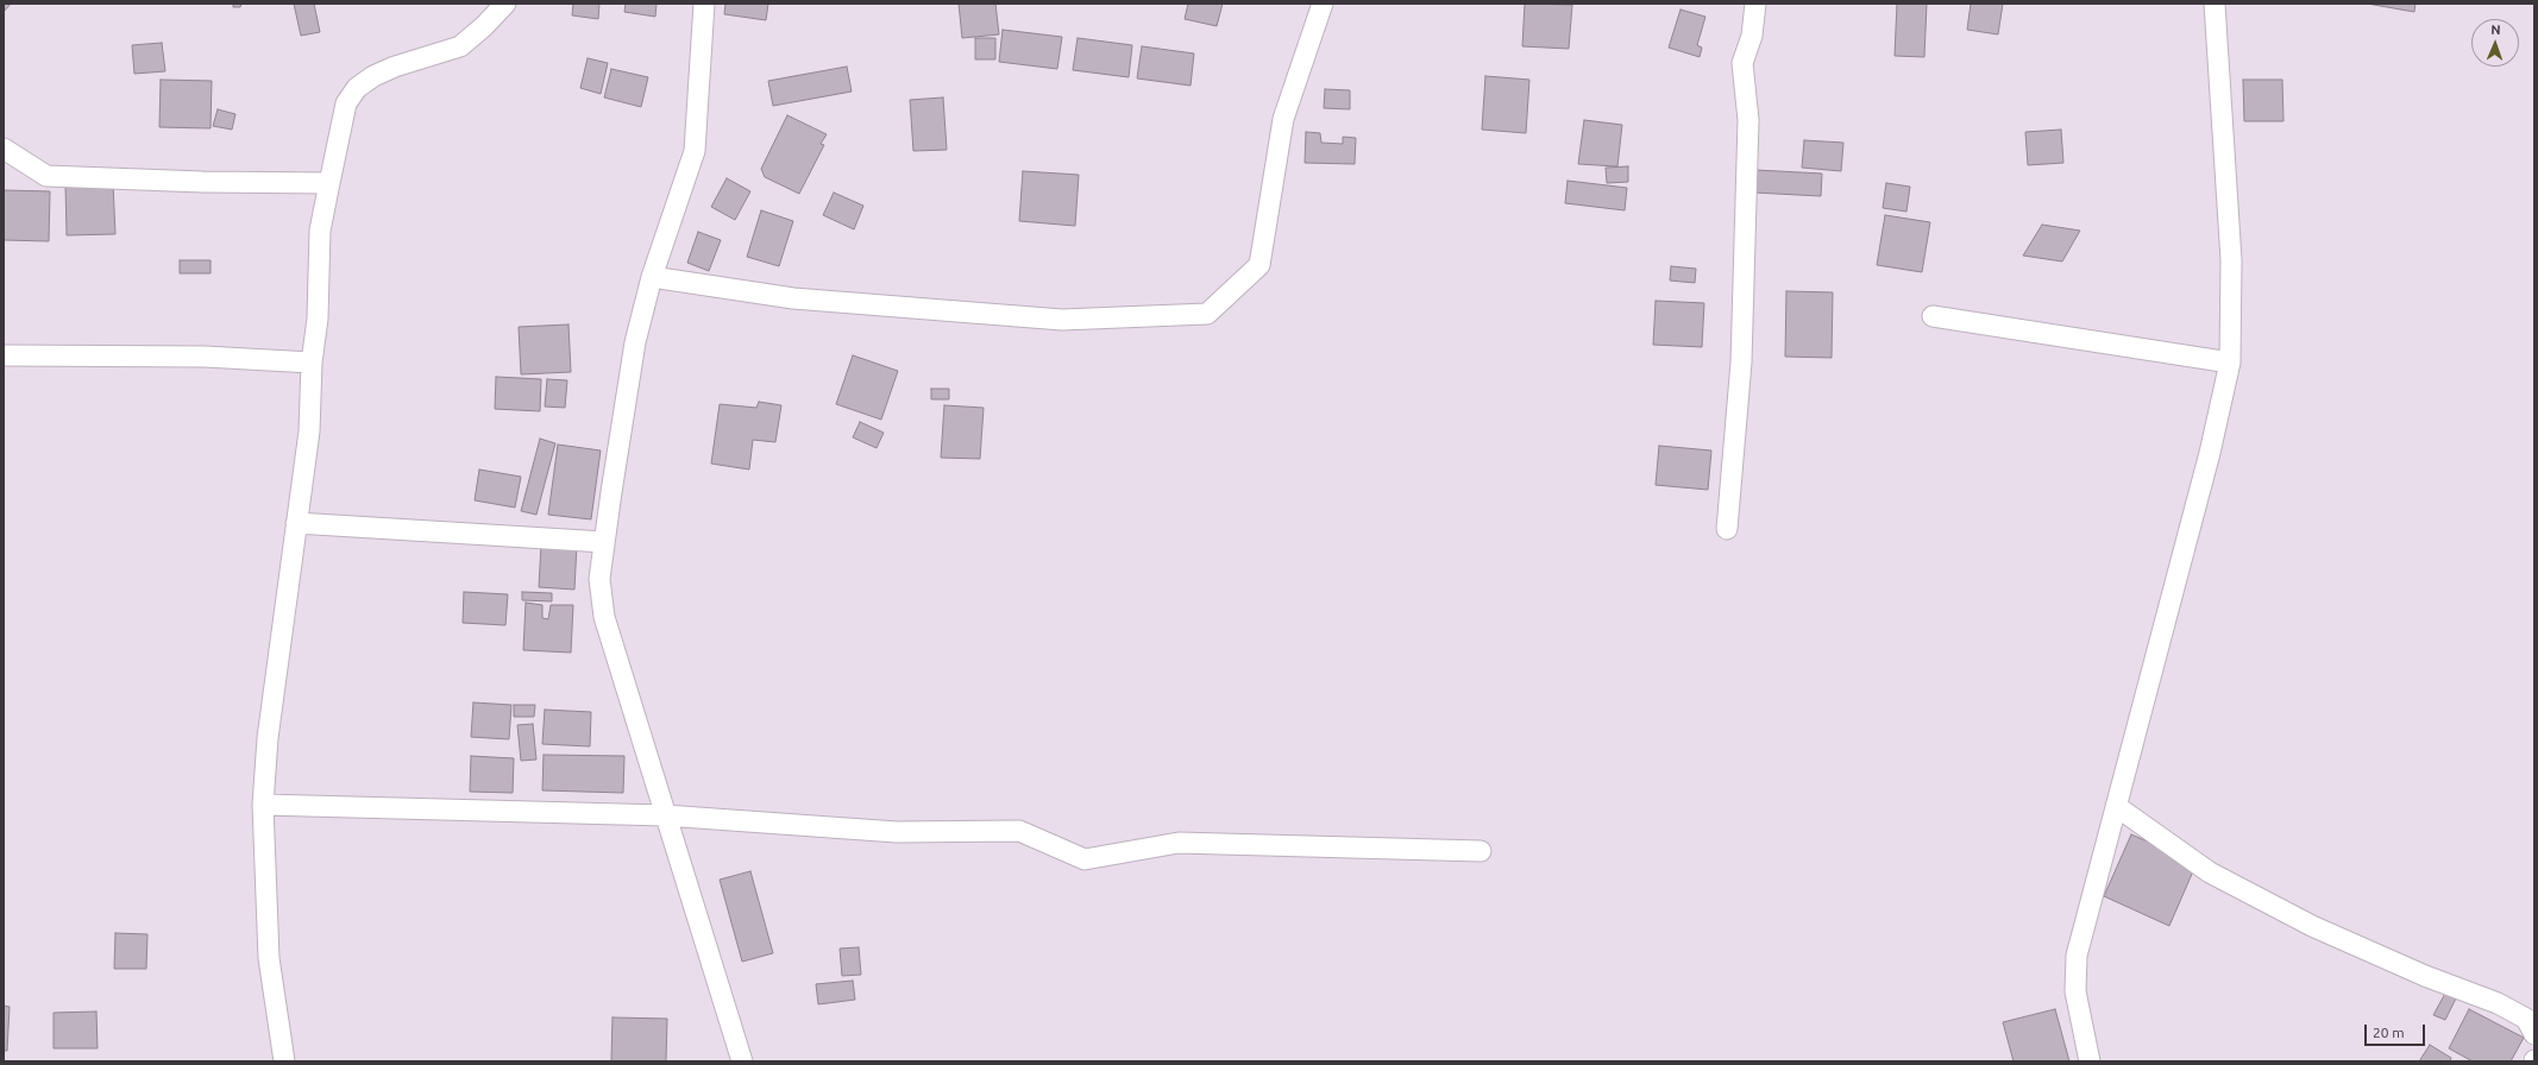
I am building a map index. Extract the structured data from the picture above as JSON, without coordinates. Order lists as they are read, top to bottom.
{
  "scale_bar": "20 m",
  "north": "top"
}
